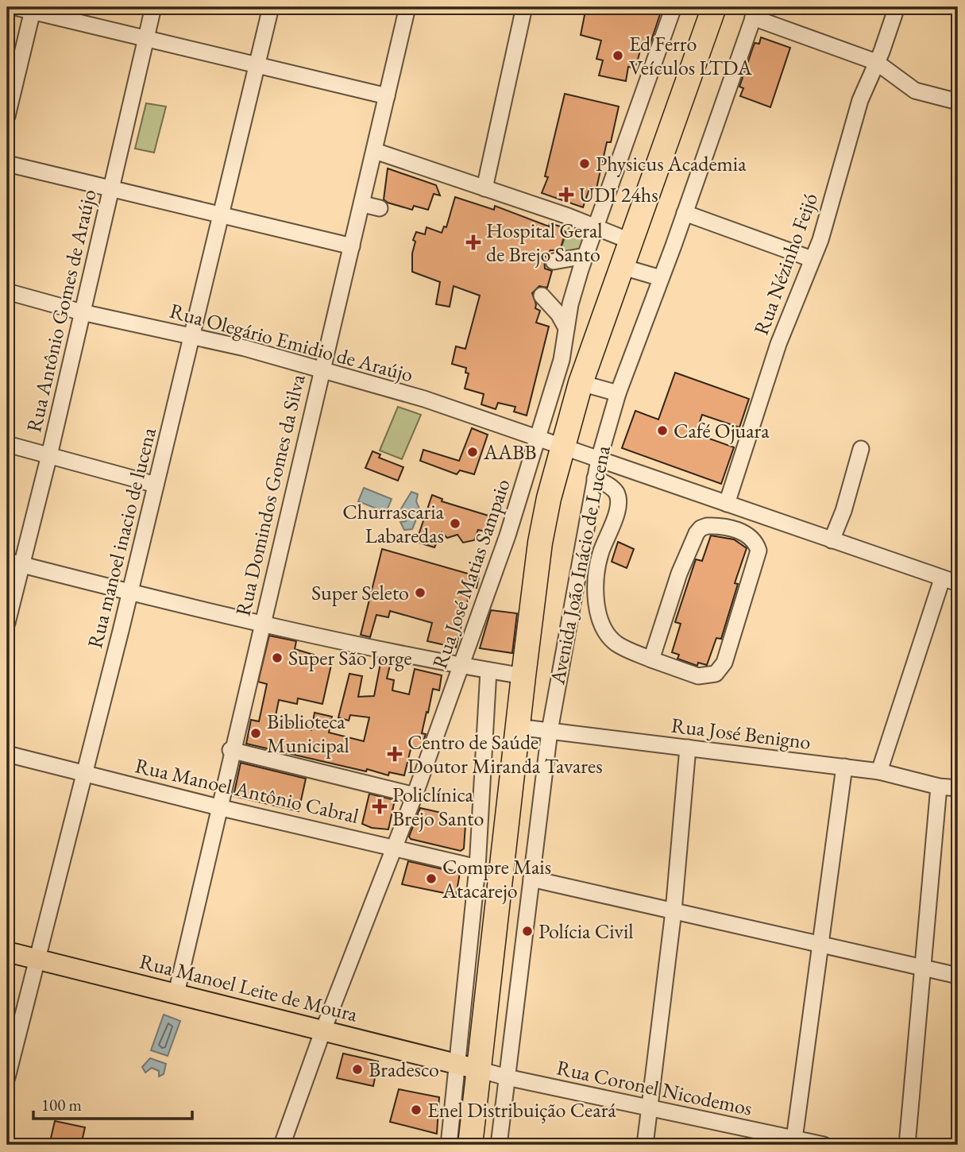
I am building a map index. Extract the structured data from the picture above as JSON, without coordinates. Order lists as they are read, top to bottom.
{
  "streets": {
    "highway": ["Avenida João Inácio de Lucena"],
    "main road": ["Rua Manoel Leite de Moura"],
    "street": [
      "Rua Nézinho Feijó",
      "Rua Antônio Gomes de Araújo",
      "Rua Olegário Emidio de Araújo",
      "Rua Domindos Gomes da Silva",
      "Rua manoel inacio de lucena",
      "Rua José Matias Sampaio",
      "Rua José Benigno",
      "Rua Manoel Antônio Cabral",
      "Rua Coronel Nicodemos"
    ]
  },
  "crossings": [
    ["Rua Nézinho Feijó", "Rua Olegário Emidio de Araújo"],
    ["Rua Antônio Gomes de Araújo", "Rua Olegário Emidio de Araújo"],
    ["Rua Olegário Emidio de Araújo", "Rua Domindos Gomes da Silva"],
    ["Rua Olegário Emidio de Araújo", "Rua manoel inacio de lucena"],
    ["Rua Olegário Emidio de Araújo", "Avenida João Inácio de Lucena"],
    ["Rua Olegário Emidio de Araújo", "Rua José Matias Sampaio"],
    ["Rua Domindos Gomes da Silva", "Rua Manoel Antônio Cabral"],
    ["Rua Domindos Gomes da Silva", "Rua Manoel Leite de Moura"],
    ["Rua manoel inacio de lucena", "Rua Manoel Antônio Cabral"],
    ["Rua manoel inacio de lucena", "Rua Manoel Leite de Moura"],
    ["Avenida João Inácio de Lucena", "Rua José Benigno"],
    ["Avenida João Inácio de Lucena", "Rua Manoel Leite de Moura"],
    ["Avenida João Inácio de Lucena", "Rua Coronel Nicodemos"],
    ["Rua José Matias Sampaio", "Rua Manoel Antônio Cabral"],
    ["Rua José Matias Sampaio", "Rua Manoel Leite de Moura"],
    ["Rua Manoel Leite de Moura", "Rua Coronel Nicodemos"]
  ],
  "places": {
    "other": [
      "Ed Ferro Veículos LTDA",
      "Physicus Academia",
      "Café Ojuara",
      "AABB",
      "Churrascaria Labaredas",
      "Super Seleto",
      "Super São Jorge",
      "Biblioteca Municipal",
      "Compre Mais Atacarejo",
      "Polícia Civil",
      "Bradesco",
      "Enel Distribuição Ceará"
    ],
    "health": [
      "UDI 24hs",
      "Hospital Geral de Brejo Santo",
      "Centro de Saúde Doutor Miranda Tavares",
      "Policlínica Brejo Santo"
    ]
  },
  "scale_bar": "100 m"
}
